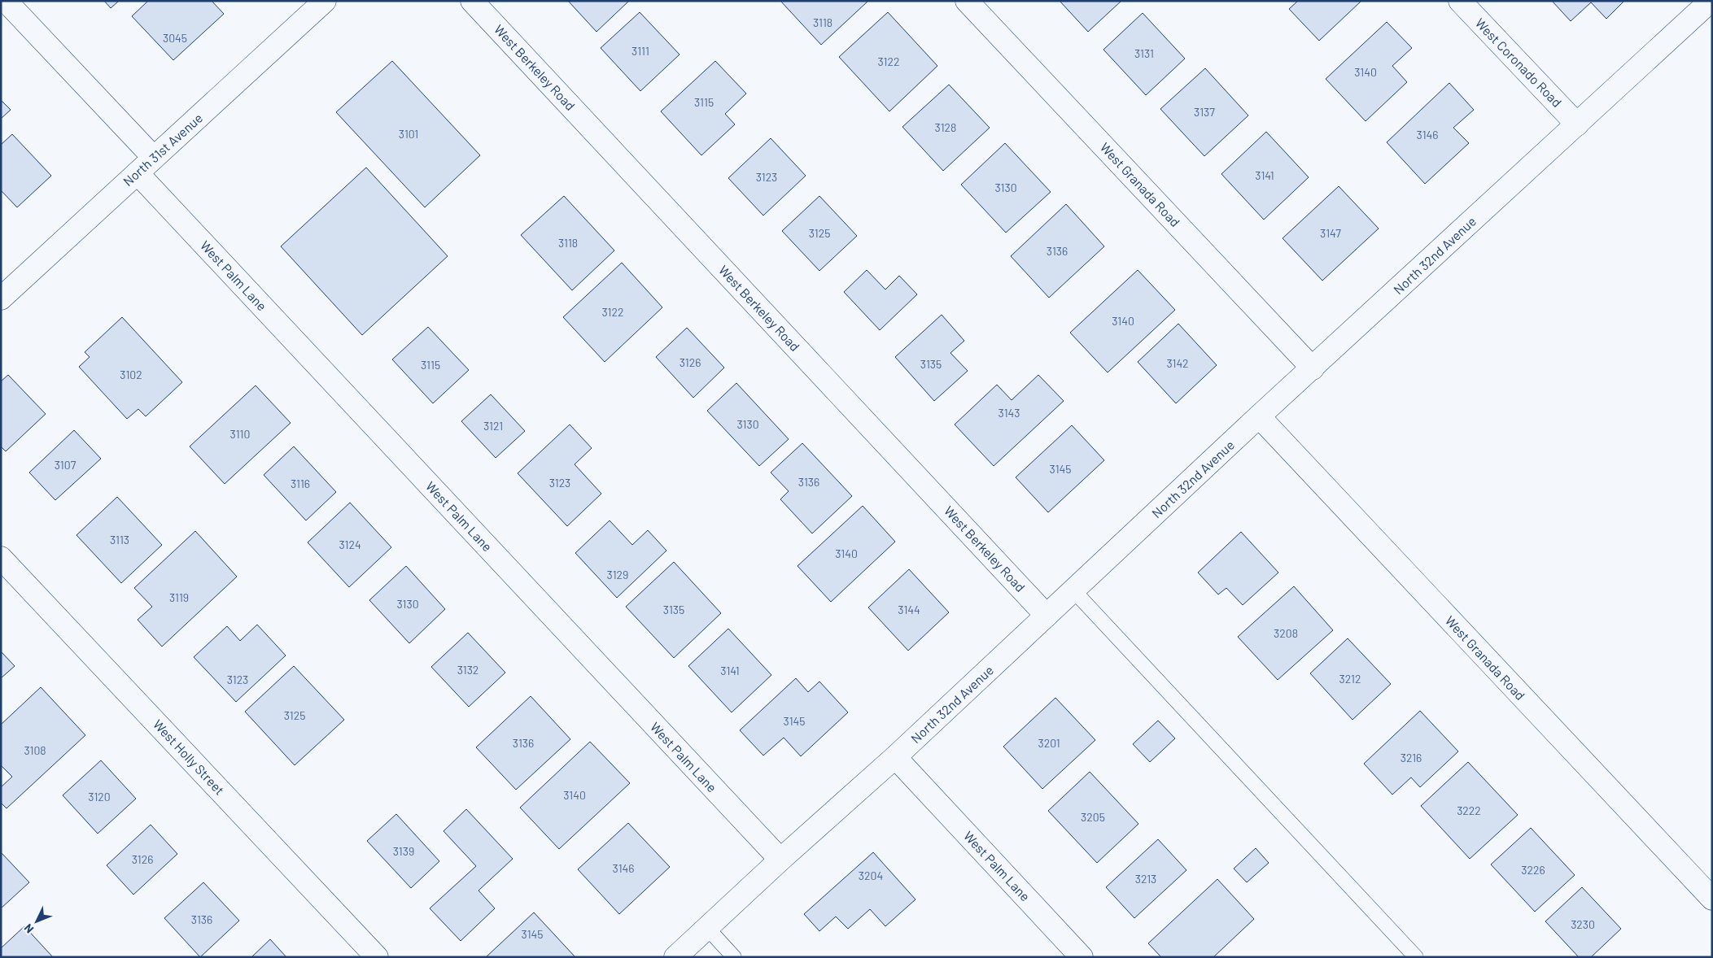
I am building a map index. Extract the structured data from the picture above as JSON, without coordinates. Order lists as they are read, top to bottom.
{
  "streets": {
    "street": [
      "West Coronado Road",
      "West Berkeley Road",
      "North 31st Avenue",
      "West Granada Road",
      "North 32nd Avenue",
      "West Palm Lane",
      "West Holly Street"
    ]
  },
  "crossings": [
    ["West Coronado Road", "North 32nd Avenue"],
    ["West Berkeley Road", "North 32nd Avenue"],
    ["North 31st Avenue", "West Palm Lane"],
    ["West Granada Road", "North 32nd Avenue"],
    ["North 32nd Avenue", "West Palm Lane"]
  ],
  "house_numbers": [
    "3118",
    "3045",
    "3111",
    "3131",
    "3122",
    "3140",
    "3115",
    "3137",
    "3128",
    "3101",
    "3146",
    "3141",
    "3123",
    "3130",
    "3125",
    "3147",
    "3118",
    "3136",
    "3122",
    "3140",
    "3126",
    "3142",
    "3135",
    "3115",
    "3102",
    "3143",
    "3130",
    "3121",
    "3110",
    "3107",
    "3145",
    "3136",
    "3123",
    "3116",
    "3113",
    "3124",
    "3140",
    "3129",
    "3119",
    "3130",
    "3135",
    "3144",
    "3208",
    "3132",
    "3141",
    "3212",
    "3123",
    "3125",
    "3145",
    "3136",
    "3201",
    "3108",
    "3216",
    "3140",
    "3120",
    "3222",
    "3205",
    "3139",
    "3126",
    "3146",
    "3226",
    "3204",
    "3213",
    "3136",
    "3230",
    "3145"
  ],
  "north": "bottom left"
}
